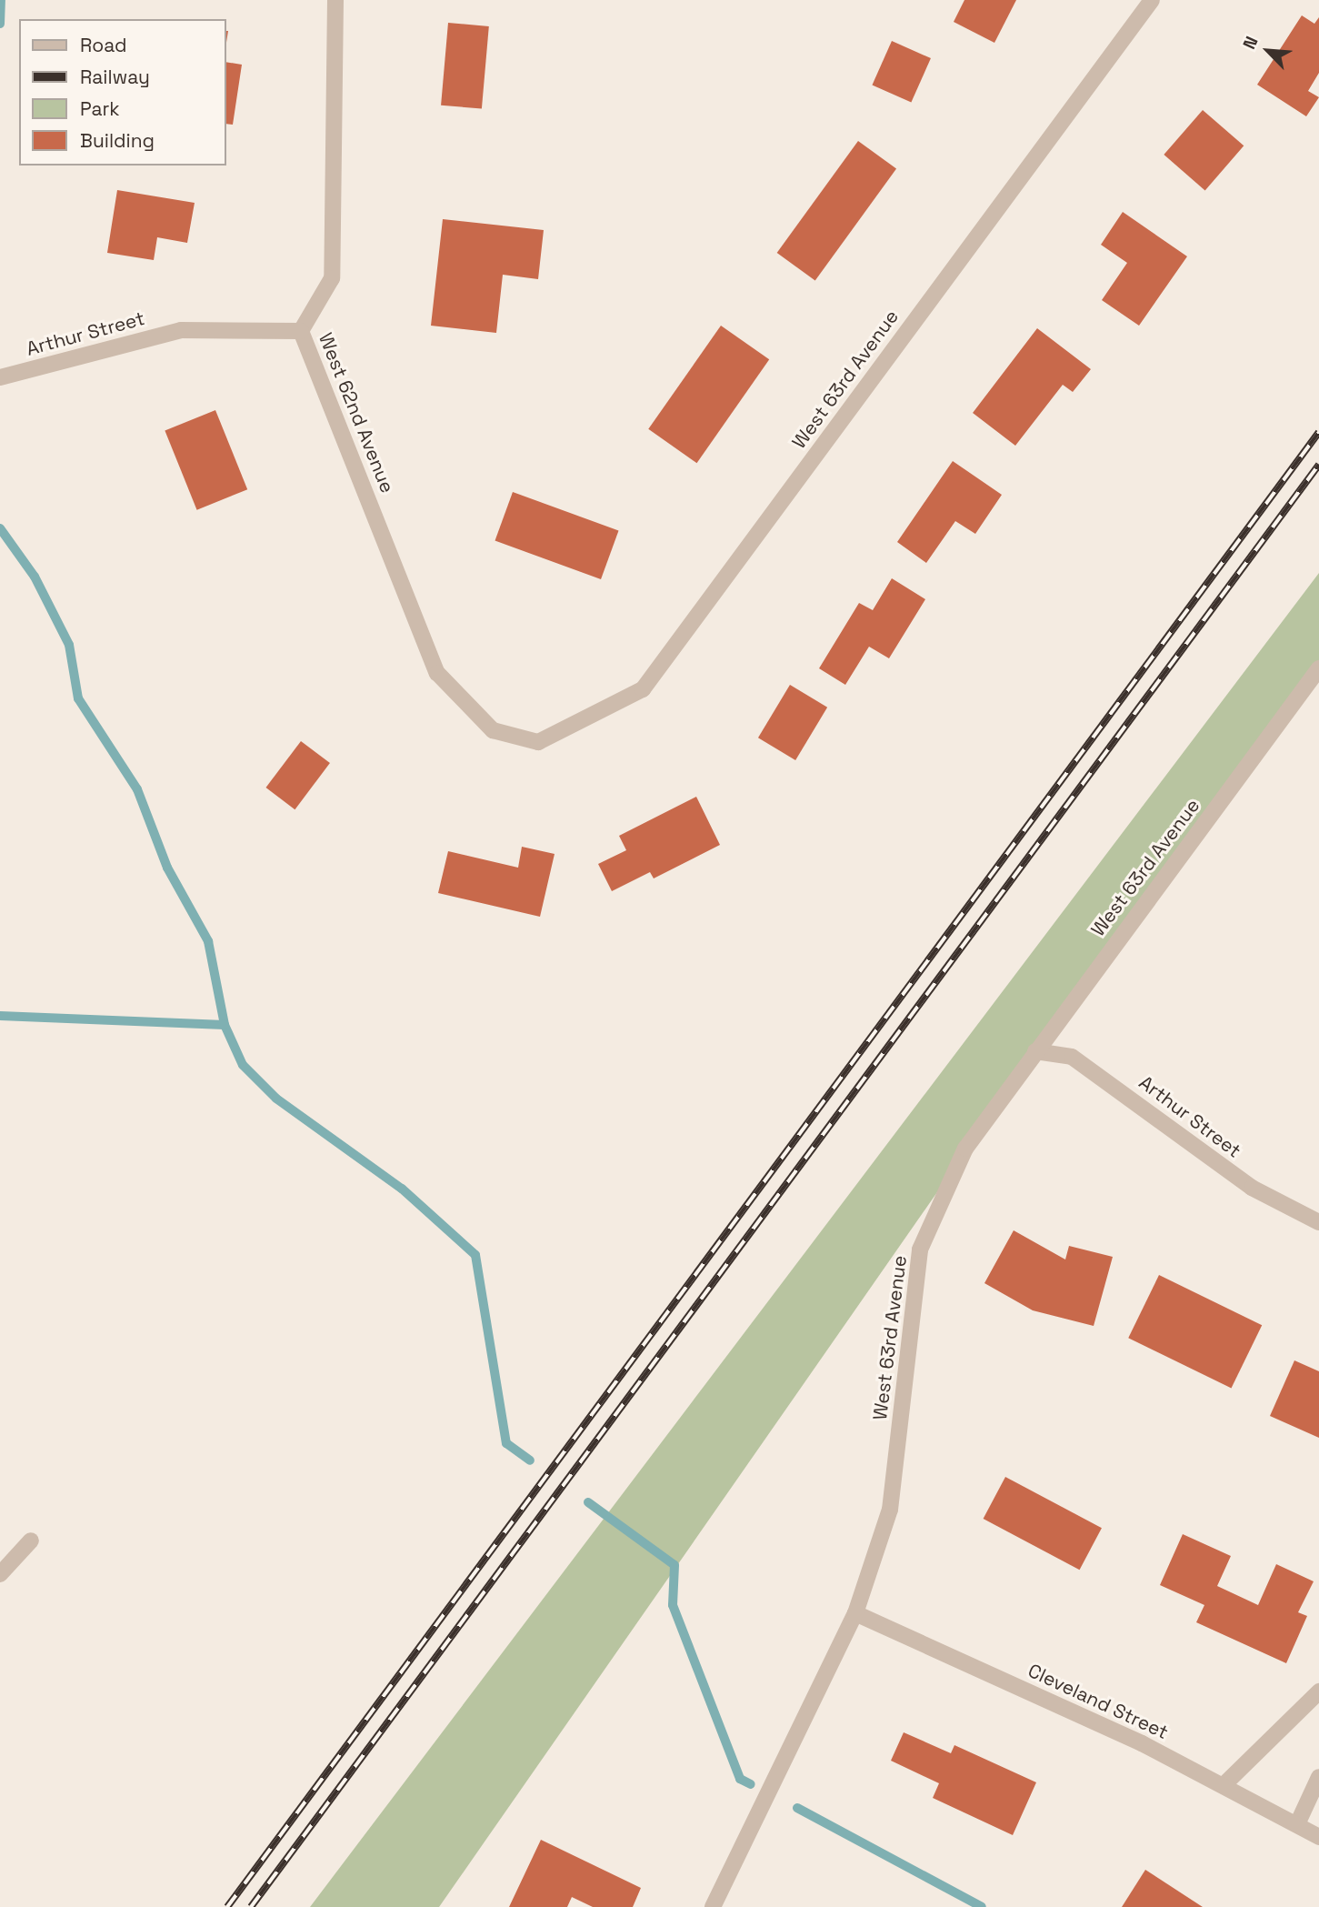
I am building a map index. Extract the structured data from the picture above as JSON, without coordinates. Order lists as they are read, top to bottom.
{
  "streets": {
    "street": [
      "Arthur Street",
      "West 63rd Avenue",
      "West 62nd Avenue",
      "Cleveland Street"
    ]
  },
  "crossings": [
    ["Arthur Street", "West 63rd Avenue"],
    ["Arthur Street", "West 62nd Avenue"],
    ["West 63rd Avenue", "West 62nd Avenue"],
    ["West 63rd Avenue", "Cleveland Street"]
  ],
  "legend": [
    "Road",
    "Railway",
    "Park",
    "Building"
  ],
  "north": "top left"
}
